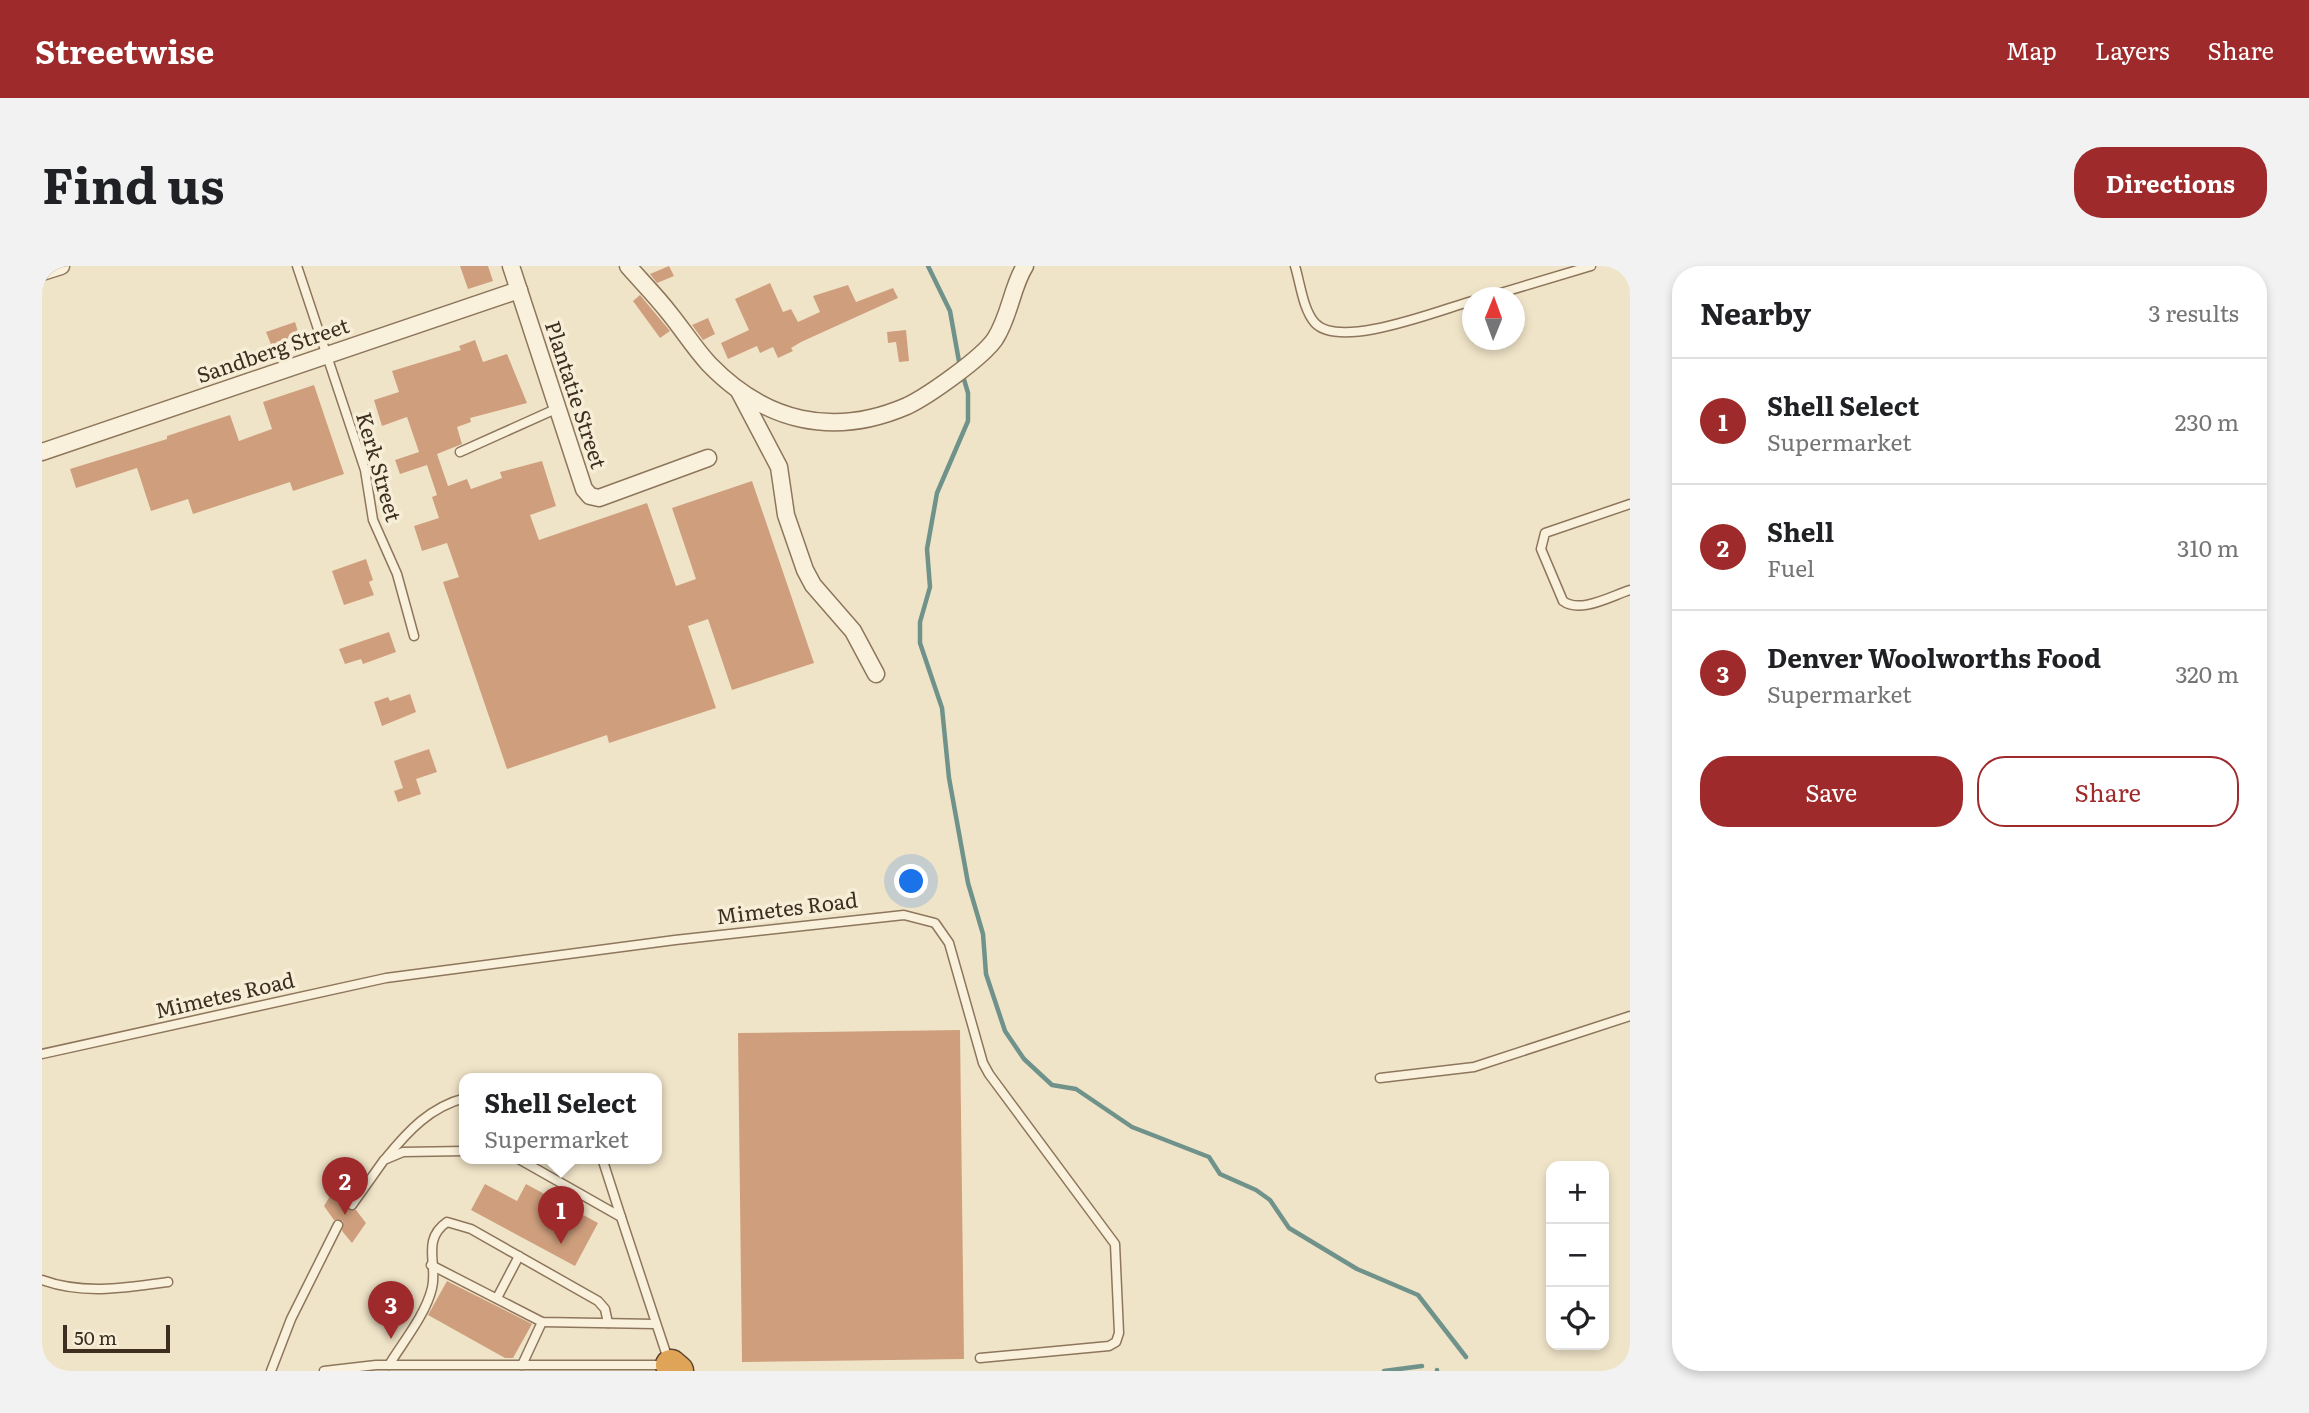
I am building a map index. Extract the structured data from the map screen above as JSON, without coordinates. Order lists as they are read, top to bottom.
{
  "streets": {
    "street": ["Sandberg Street", "Plantatie Street"],
    "lane": ["Kerk Street", "Mimetes Road"]
  },
  "crossings": [
    ["Sandberg Street", "Plantatie Street"],
    ["Sandberg Street", "Kerk Street"]
  ],
  "scale_bar": "50 m",
  "north": "top",
  "page": {
    "header": "Streetwise",
    "nav": ["Map", "Layers", "Share"],
    "title": "Find us",
    "buttons": [
      "Directions",
      ["Save", "Share"]
    ],
    "heading": ["Nearby", "3 results"],
    "list": [
      {
        "mark": "1",
        "name": "Shell Select",
        "note": "Supermarket",
        "value": "230 m"
      },
      {
        "mark": "2",
        "name": "Shell",
        "note": "Fuel",
        "value": "310 m"
      },
      {
        "mark": "3",
        "name": "Denver Woolworths Food",
        "note": "Supermarket",
        "value": "320 m"
      }
    ],
    "popup": ["Shell Select", "Supermarket"],
    "pins": ["2", "1", "3"],
    "map_buttons": ["+", "−"],
    "scale": "50 m"
  }
}
